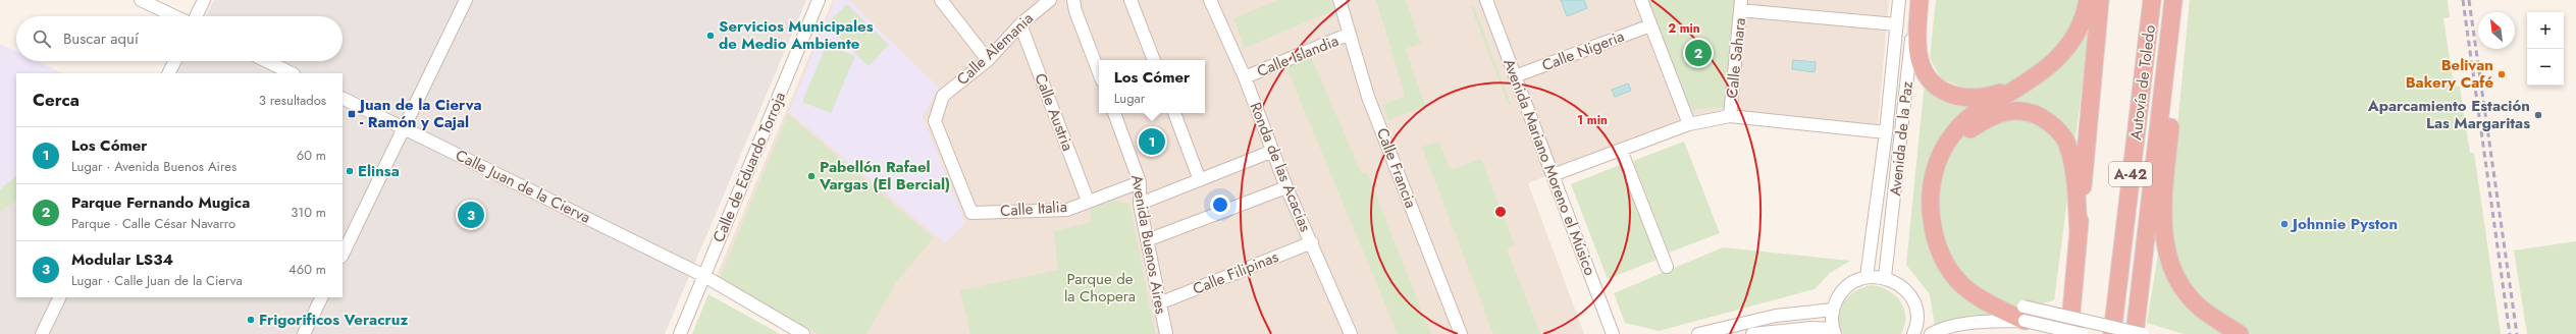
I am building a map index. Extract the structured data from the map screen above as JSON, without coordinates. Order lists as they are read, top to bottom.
{
  "streets": {
    "highway": ["Autovía de Toledo", "A-42"],
    "street": [
      "Calle Alemania",
      "Calle Nigeria",
      "Calle Islandia",
      "Calle Sahara",
      "Calle Austria",
      "Avenida de la Paz",
      "Calle de Eduardo Torroja",
      "Ronda de las Acacias",
      "Avenida Mariano Moreno el Músico",
      "Calle Francia",
      "Calle Juan de la Cierva",
      "Calle Italia",
      "Avenida Buenos Aires",
      "Calle Filipinas"
    ]
  },
  "crossings": [
    ["Calle Alemania", "Calle Austria"],
    ["Calle Alemania", "Calle Italia"],
    ["Calle Nigeria", "Avenida Mariano Moreno el Músico"],
    ["Calle Islandia", "Ronda de las Acacias"],
    ["Calle Islandia", "Calle Francia"],
    ["Calle Austria", "Calle Italia"],
    ["Calle de Eduardo Torroja", "Calle Juan de la Cierva"],
    ["Ronda de las Acacias", "Calle Filipinas"],
    ["Calle Italia", "Avenida Buenos Aires"],
    ["Avenida Buenos Aires", "Calle Filipinas"]
  ],
  "parks": ["Parque de la Chopera"],
  "places": {
    "other": [
      "Servicios Municipales de Medio Ambiente",
      "Belivan Bakery Café",
      "Aparcamiento Estación Las Margaritas",
      "Elinsa",
      "Pabellón Rafael Vargas (El Bercial)",
      "Johnnie Pyston",
      "Frigorificos Veracruz"
    ],
    "transit": ["Juan de la Cierva - Ramón y Cajal"]
  },
  "north": "top left",
  "page": {
    "map_buttons": ["+", "−"],
    "search": "Buscar aquí",
    "pins": ["2", "1", "3"],
    "popup": ["Los Cómer", "Lugar"],
    "heading": ["Cerca", "3 resultados"],
    "list": [
      {
        "mark": "1",
        "name": "Los Cómer",
        "note": "Lugar · Avenida Buenos Aires",
        "value": "60 m"
      },
      {
        "mark": "2",
        "name": "Parque Fernando Mugica",
        "note": "Parque · Calle César Navarro",
        "value": "310 m"
      },
      {
        "mark": "3",
        "name": "Modular LS34",
        "note": "Lugar · Calle Juan de la Cierva",
        "value": "460 m"
      }
    ]
  },
  "rings": ["2 min", "1 min"]
}
